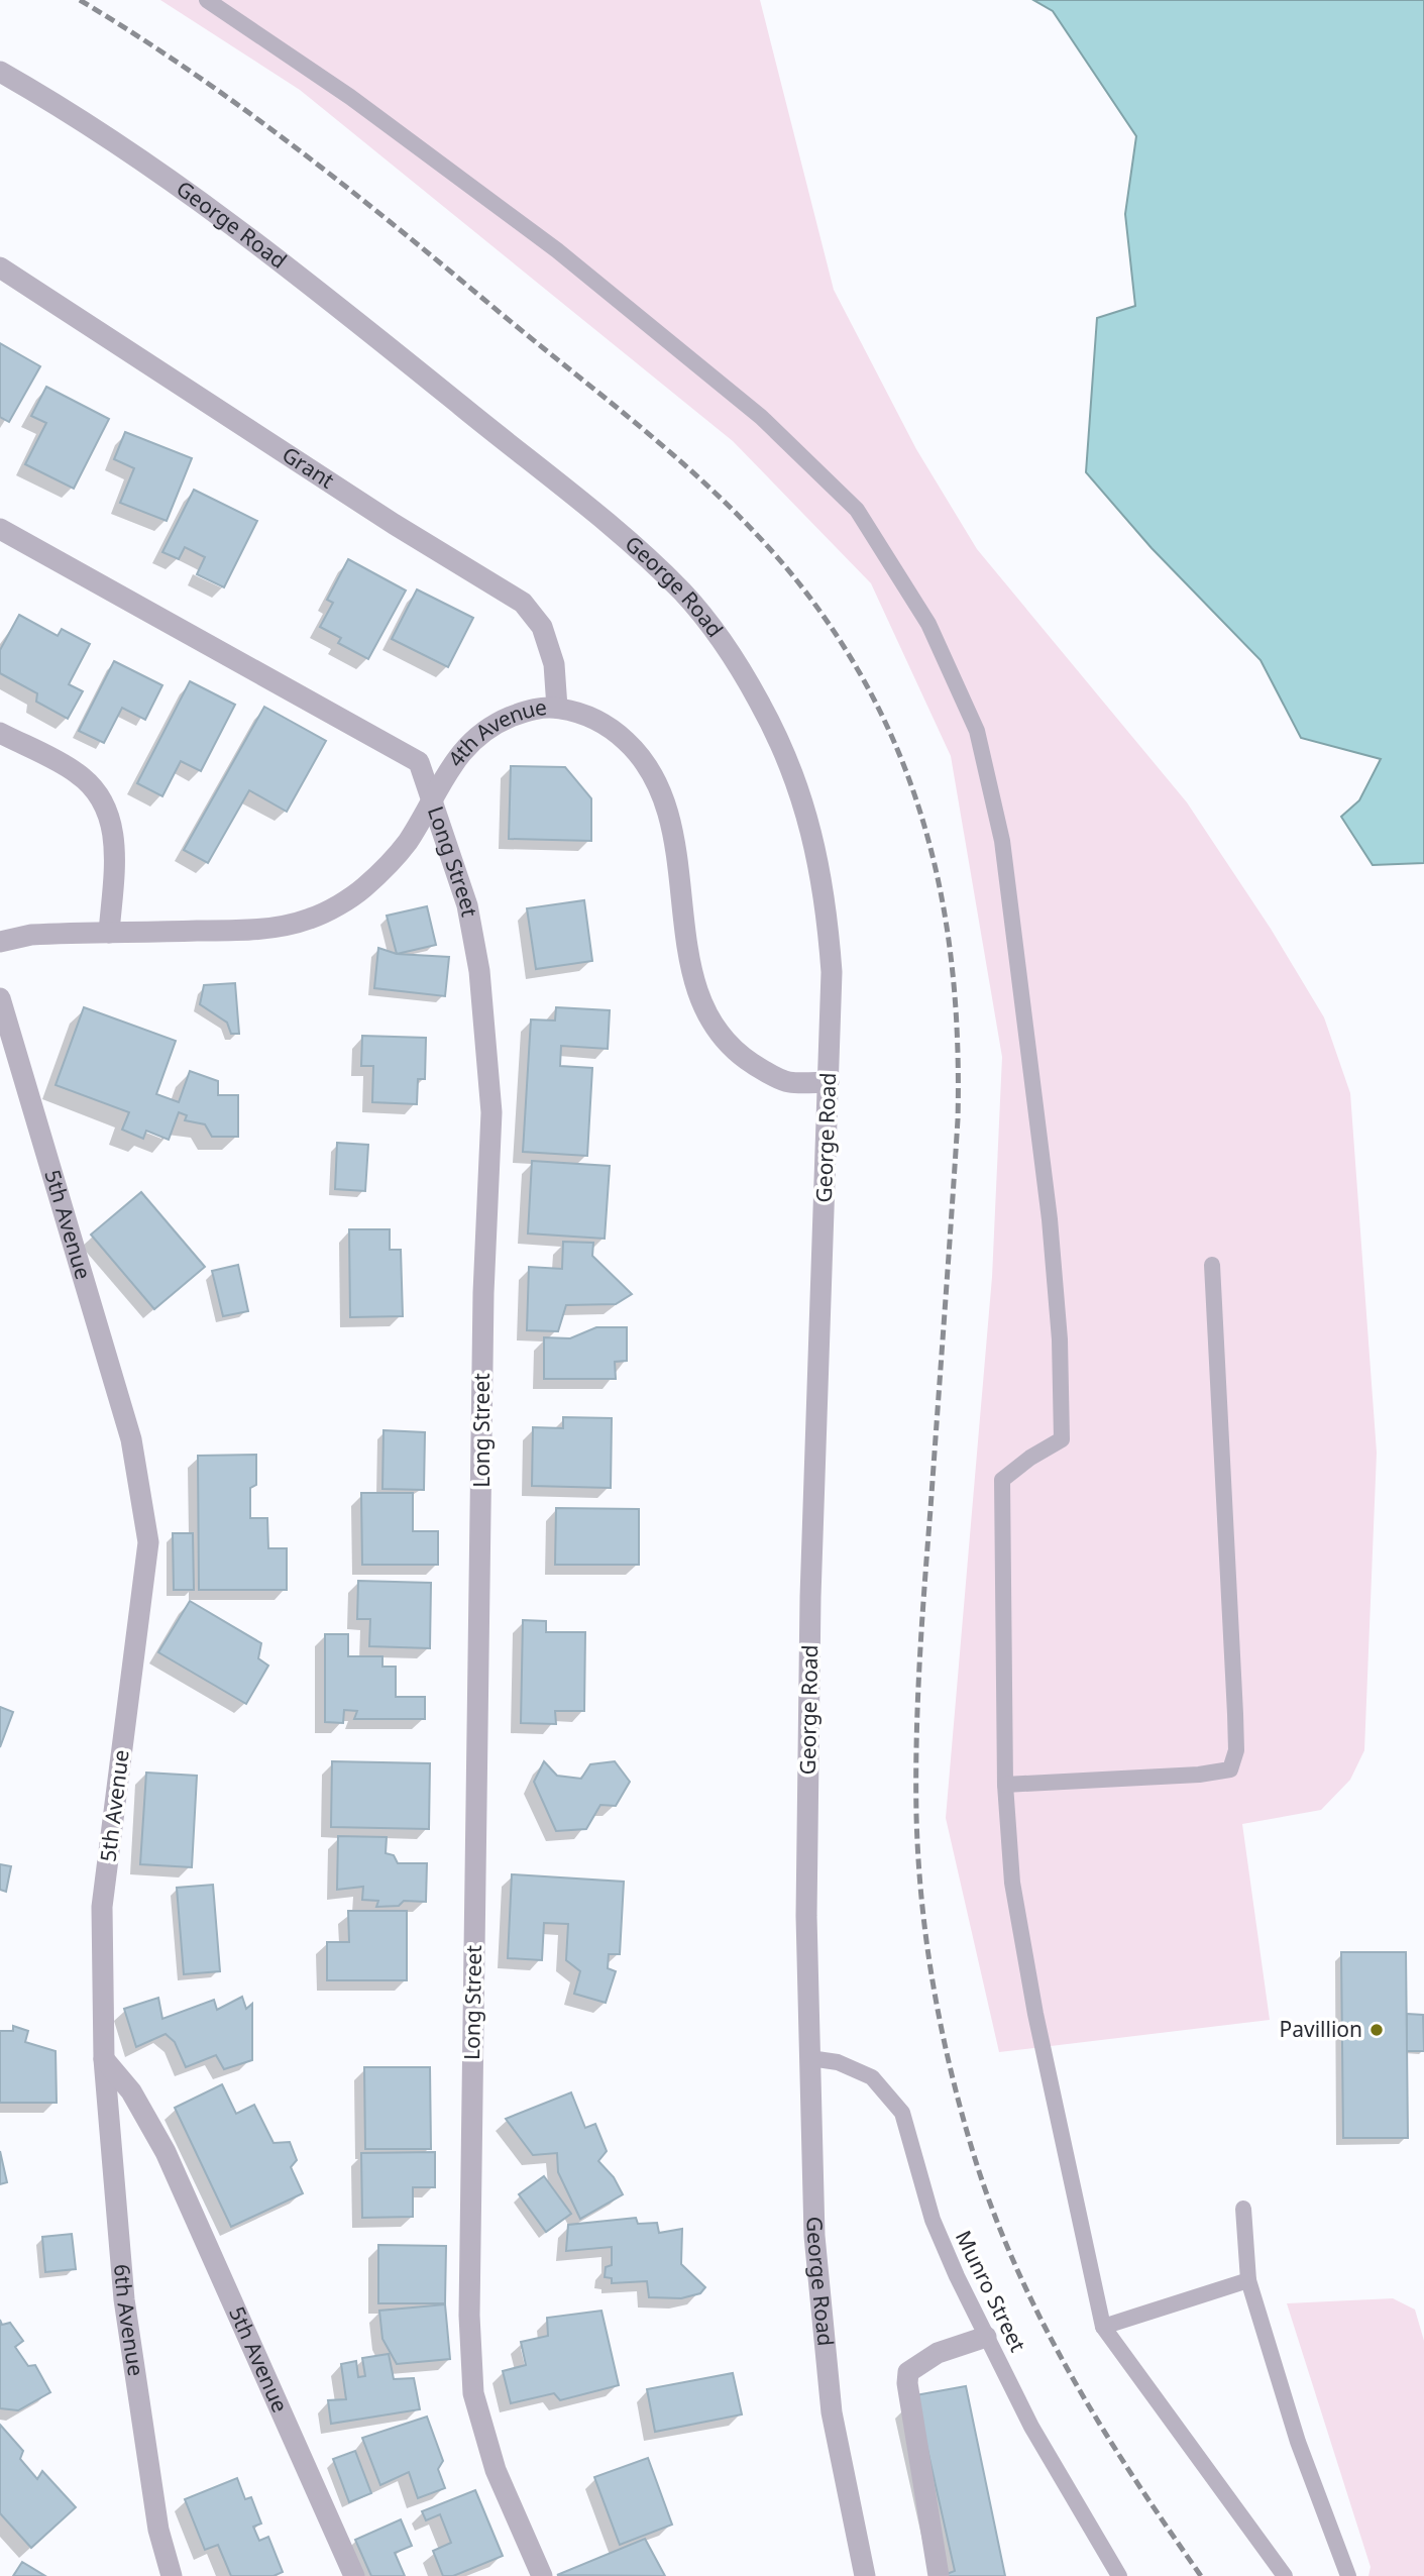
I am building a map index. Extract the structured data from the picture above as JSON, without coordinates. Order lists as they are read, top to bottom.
{
  "streets": {
    "street": [
      "George Road",
      "Grant",
      "4th Avenue",
      "Long Street",
      "5th Avenue",
      "6th Avenue"
    ],
    "lane": ["Munro Street"]
  },
  "crossings": [
    ["George Road", "4th Avenue"],
    ["George Road", "Munro Street"],
    ["Grant", "4th Avenue"],
    ["4th Avenue", "Long Street"],
    ["5th Avenue", "6th Avenue"]
  ],
  "places": ["Pavillion"]
}
